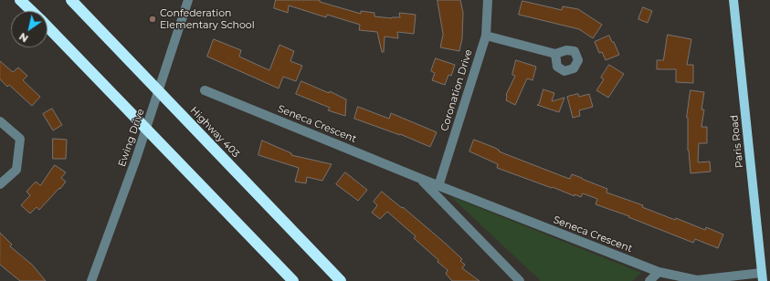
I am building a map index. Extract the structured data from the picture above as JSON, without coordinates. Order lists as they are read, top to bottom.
{
  "streets": {
    "highway": ["Highway 403"],
    "main road": ["Paris Road"],
    "street": ["Coronation Drive", "Seneca Crescent", "Ewing Drive"]
  },
  "crossings": [
    ["Coronation Drive", "Seneca Crescent"],
    ["Seneca Crescent", "Paris Road"]
  ],
  "places": ["Confederation Elementary School"],
  "north": "bottom left"
}
